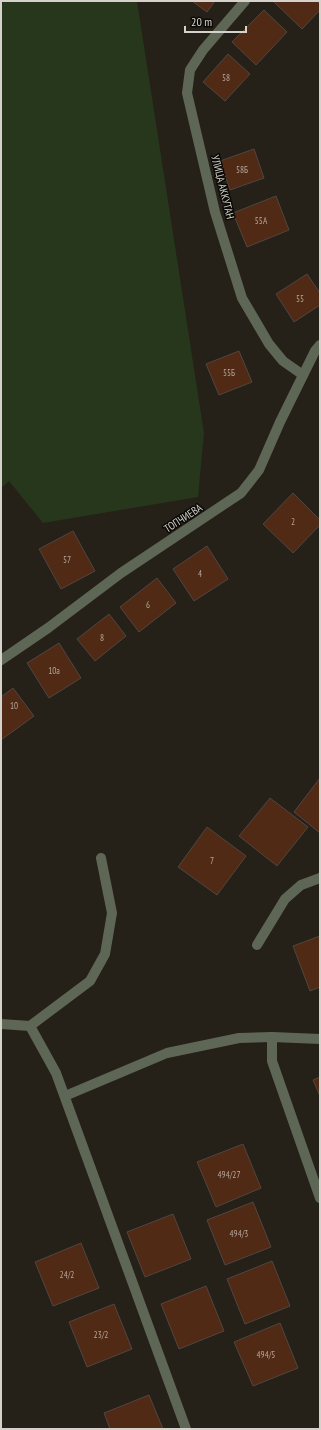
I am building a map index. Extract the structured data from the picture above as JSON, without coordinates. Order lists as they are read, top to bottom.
{
  "streets": {
    "street": ["УЛИЦА АККУТАН", "ТОПЧИЕВА"]
  },
  "crossings": [
    ["УЛИЦА АККУТАН", "ТОПЧИЕВА"]
  ],
  "house_numbers": [
    "58",
    "58Б",
    "55А",
    "55",
    "55Б",
    "2",
    "57",
    "4",
    "6",
    "8",
    "10а",
    "10",
    "7",
    "494/27",
    "494/3",
    "24/2",
    "23/2",
    "494/5"
  ],
  "scale_bar": "20 m"
}
